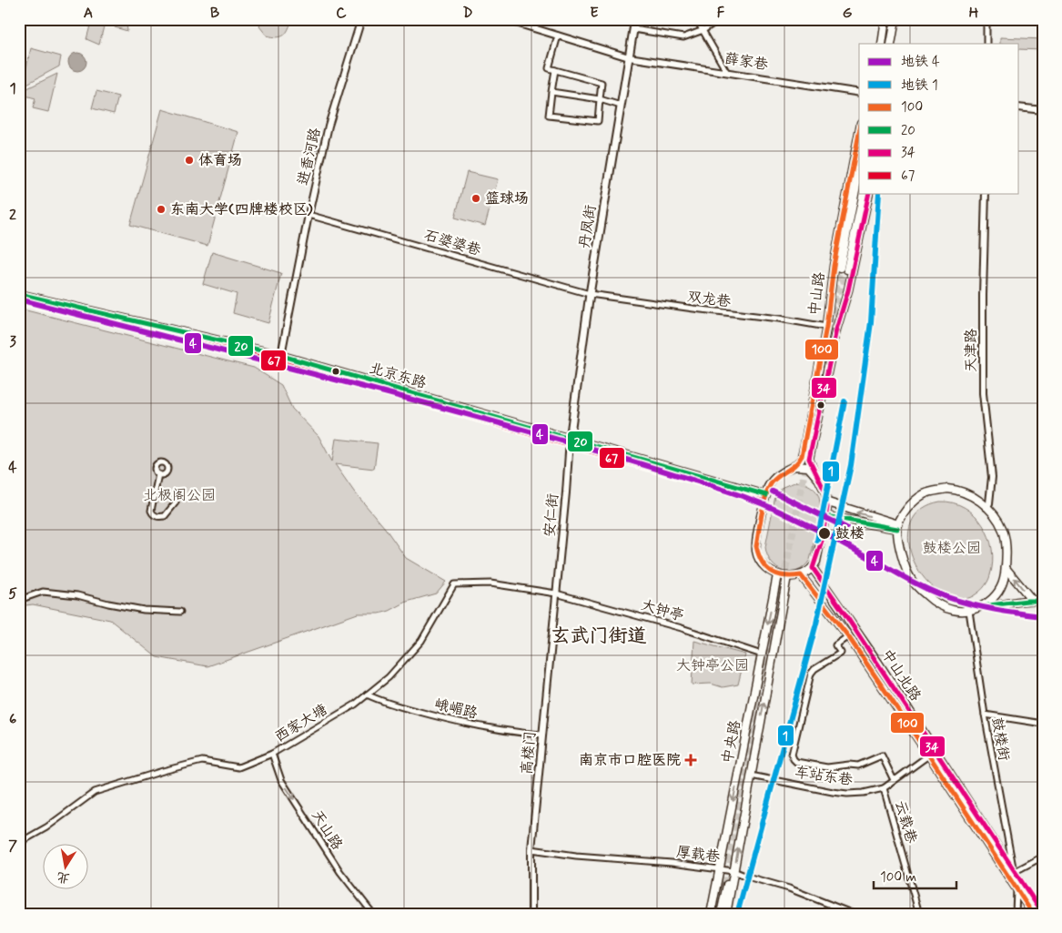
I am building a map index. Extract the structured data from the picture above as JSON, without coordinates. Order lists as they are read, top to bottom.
{
  "streets": {
    "main road": [
      "丹凤街",
      "中山路",
      "北京东路",
      "中山北路",
      "中央路"
    ],
    "street": [
      "薛家巷",
      "进香河路",
      "石婆婆巷",
      "双龙巷",
      "天津路",
      "安仁街",
      "大钟亭",
      "峨嵋路",
      "西家大塘",
      "鼓楼街",
      "高楼门",
      "车站东巷",
      "云载巷",
      "天山路",
      "厚载巷"
    ]
  },
  "crossings": [
    ["薛家巷", "丹凤街"],
    ["进香河路", "石婆婆巷"],
    ["进香河路", "北京东路"],
    ["丹凤街", "石婆婆巷"],
    ["丹凤街", "双龙巷"],
    ["丹凤街", "北京东路"],
    ["丹凤街", "安仁街"],
    ["石婆婆巷", "双龙巷"],
    ["中山路", "双龙巷"],
    ["中山路", "北京东路"],
    ["中山路", "中山北路"],
    ["中山路", "中央路"],
    ["天津路", "鼓楼街"],
    ["北京东路", "安仁街"],
    ["北京东路", "中山北路"],
    ["北京东路", "中央路"],
    ["安仁街", "大钟亭"],
    ["安仁街", "西家大塘"],
    ["安仁街", "高楼门"],
    ["大钟亭", "西家大塘"],
    ["大钟亭", "中央路"],
    ["大钟亭", "高楼门"],
    ["中山北路", "鼓楼街"],
    ["中山北路", "中央路"],
    ["中山北路", "车站东巷"],
    ["峨嵋路", "西家大塘"],
    ["峨嵋路", "高楼门"],
    ["西家大塘", "高楼门"],
    ["西家大塘", "天山路"],
    ["中央路", "车站东巷"],
    ["中央路", "厚载巷"],
    ["高楼门", "厚载巷"],
    ["车站东巷", "云载巷"]
  ],
  "one_way": ["天山路"],
  "districts": ["玄武门街道"],
  "parks": ["北极阁公园", "鼓楼公园", "大钟亭公园"],
  "places": {
    "other": [
      "体育场",
      "篮球场",
      "东南大学(四牌楼校区)",
      "鼓楼"
    ],
    "health": ["南京市口腔医院"]
  },
  "lines": [
    "transit line 100",
    "metro line 1",
    "transit line 34",
    "transit line 20",
    "metro line 4",
    "transit line 67"
  ],
  "legend": [
    "地铁 4",
    "地铁 1",
    "100",
    "20",
    "34",
    "67"
  ],
  "scale_bar": "100 m",
  "north": "bottom",
  "grid": {
    "columns": [
      "A",
      "B",
      "C",
      "D",
      "E",
      "F",
      "G",
      "H"
    ],
    "rows": [
      "1",
      "2",
      "3",
      "4",
      "5",
      "6",
      "7"
    ]
  }
}
